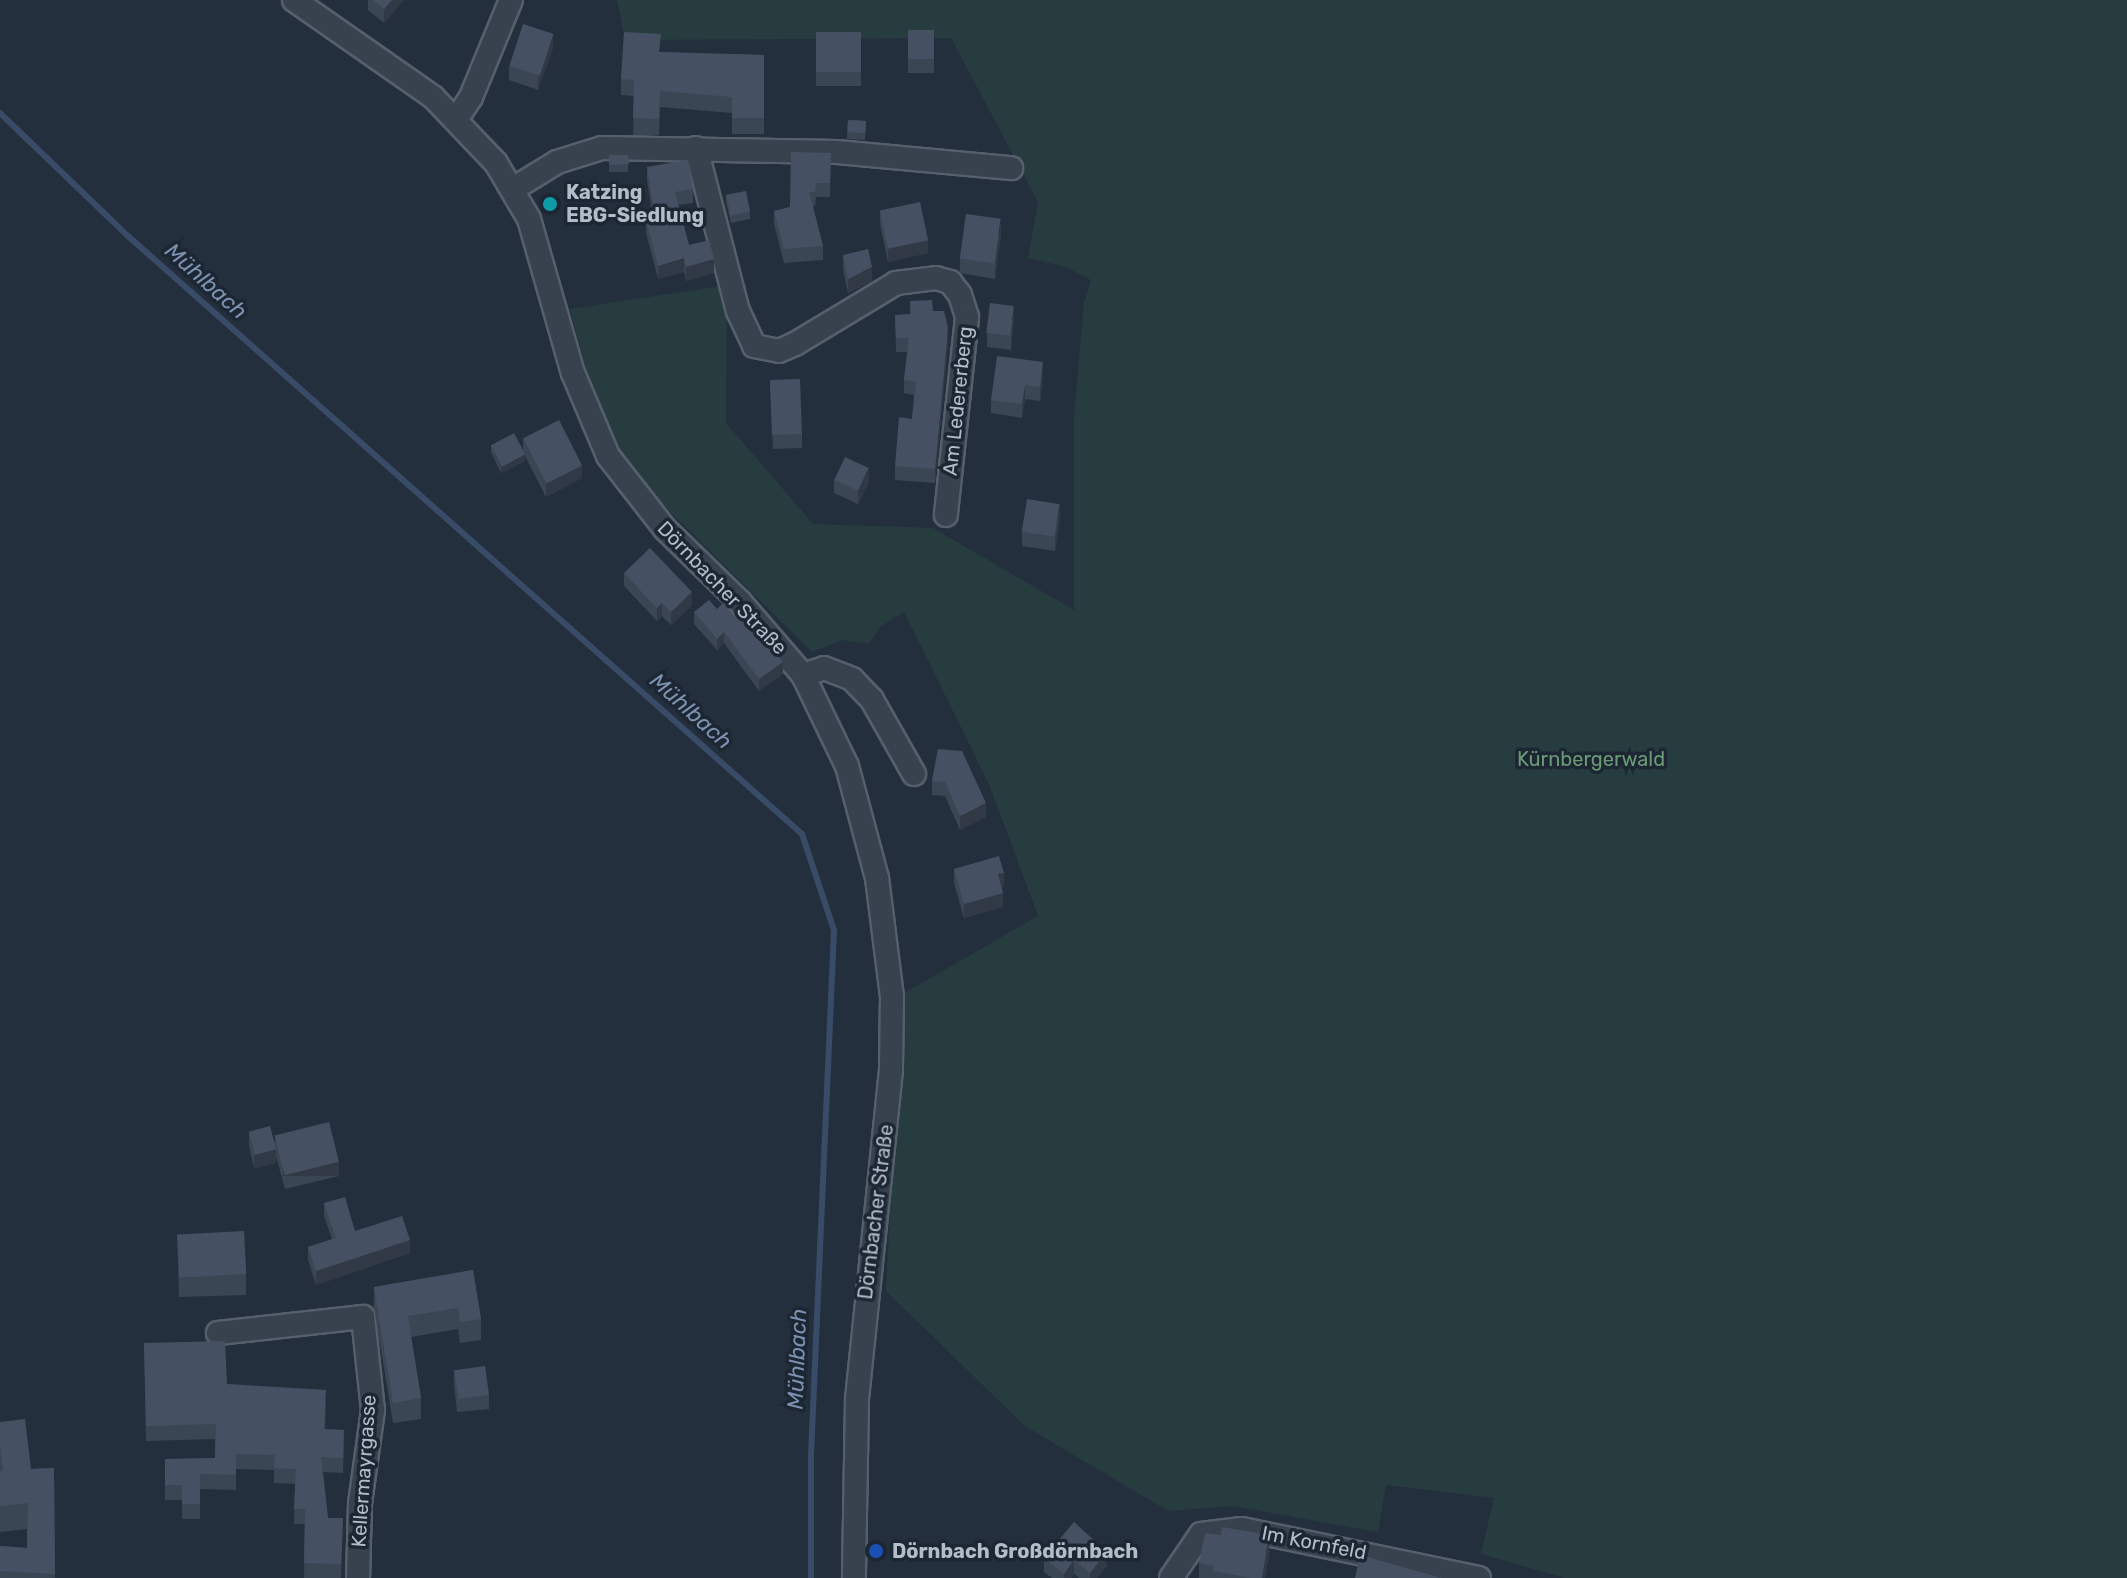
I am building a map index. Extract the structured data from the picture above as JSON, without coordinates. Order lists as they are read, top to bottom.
{
  "streets": {
    "street": [
      "Am Ledererberg",
      "Dörnbacher Straße",
      "Kellermayrgasse",
      "Im Kornfeld"
    ]
  },
  "water": ["Mühlbach"],
  "parks": ["Kürnbergerwald"],
  "places": ["Katzing EBG-Siedlung", "Dörnbach Großdörnbach"]
}
